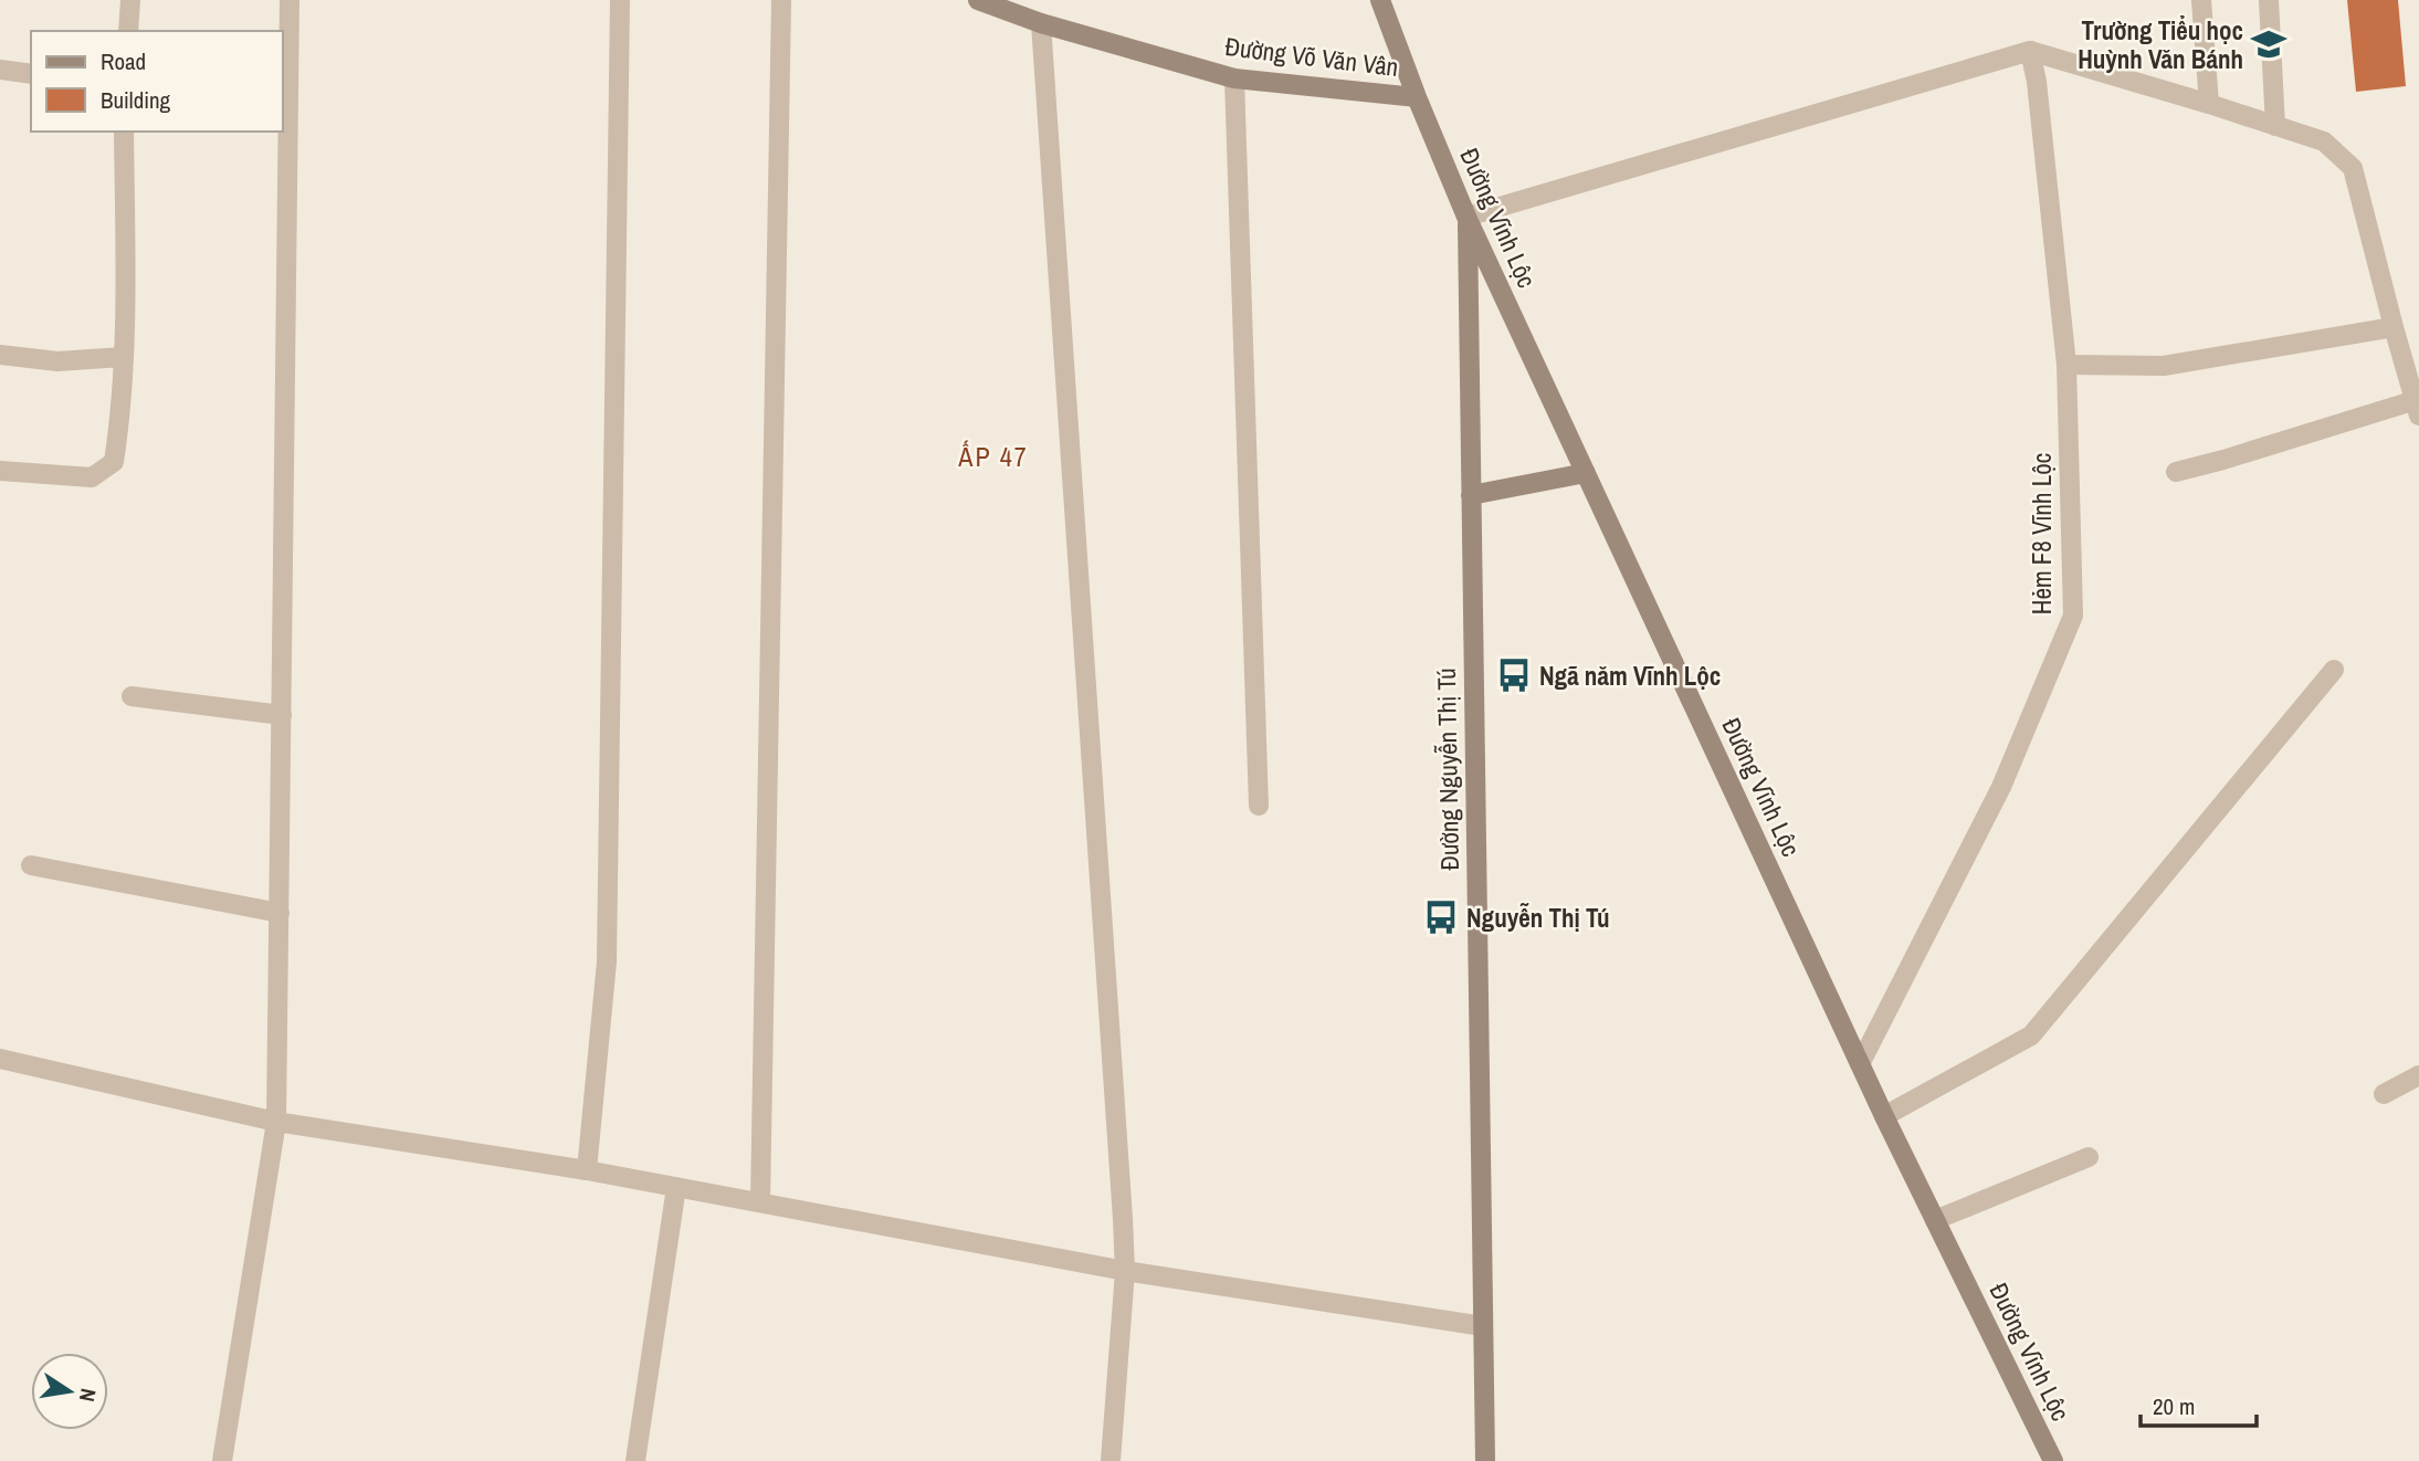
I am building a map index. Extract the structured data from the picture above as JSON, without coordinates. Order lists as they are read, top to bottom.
{
  "streets": {
    "main road": ["Đường Võ Văn Vân", "Đường Vĩnh Lộc", "Đường Nguyễn Thị Tú"],
    "street": ["Hẻm F8 Vĩnh Lộc"]
  },
  "crossings": [
    ["Đường Võ Văn Vân", "Đường Vĩnh Lộc"],
    ["Đường Vĩnh Lộc", "Hẻm F8 Vĩnh Lộc"],
    ["Đường Vĩnh Lộc", "Đường Nguyễn Thị Tú"]
  ],
  "districts": ["ẤP 47"],
  "places": {
    "school or university": ["Trường Tiểu học Huỳnh Văn Bánh"],
    "bus stop": ["Ngã năm Vĩnh Lộc", "Nguyễn Thị Tú"]
  },
  "legend": ["Road", "Building"],
  "scale_bar": "20 m",
  "north": "right"
}
